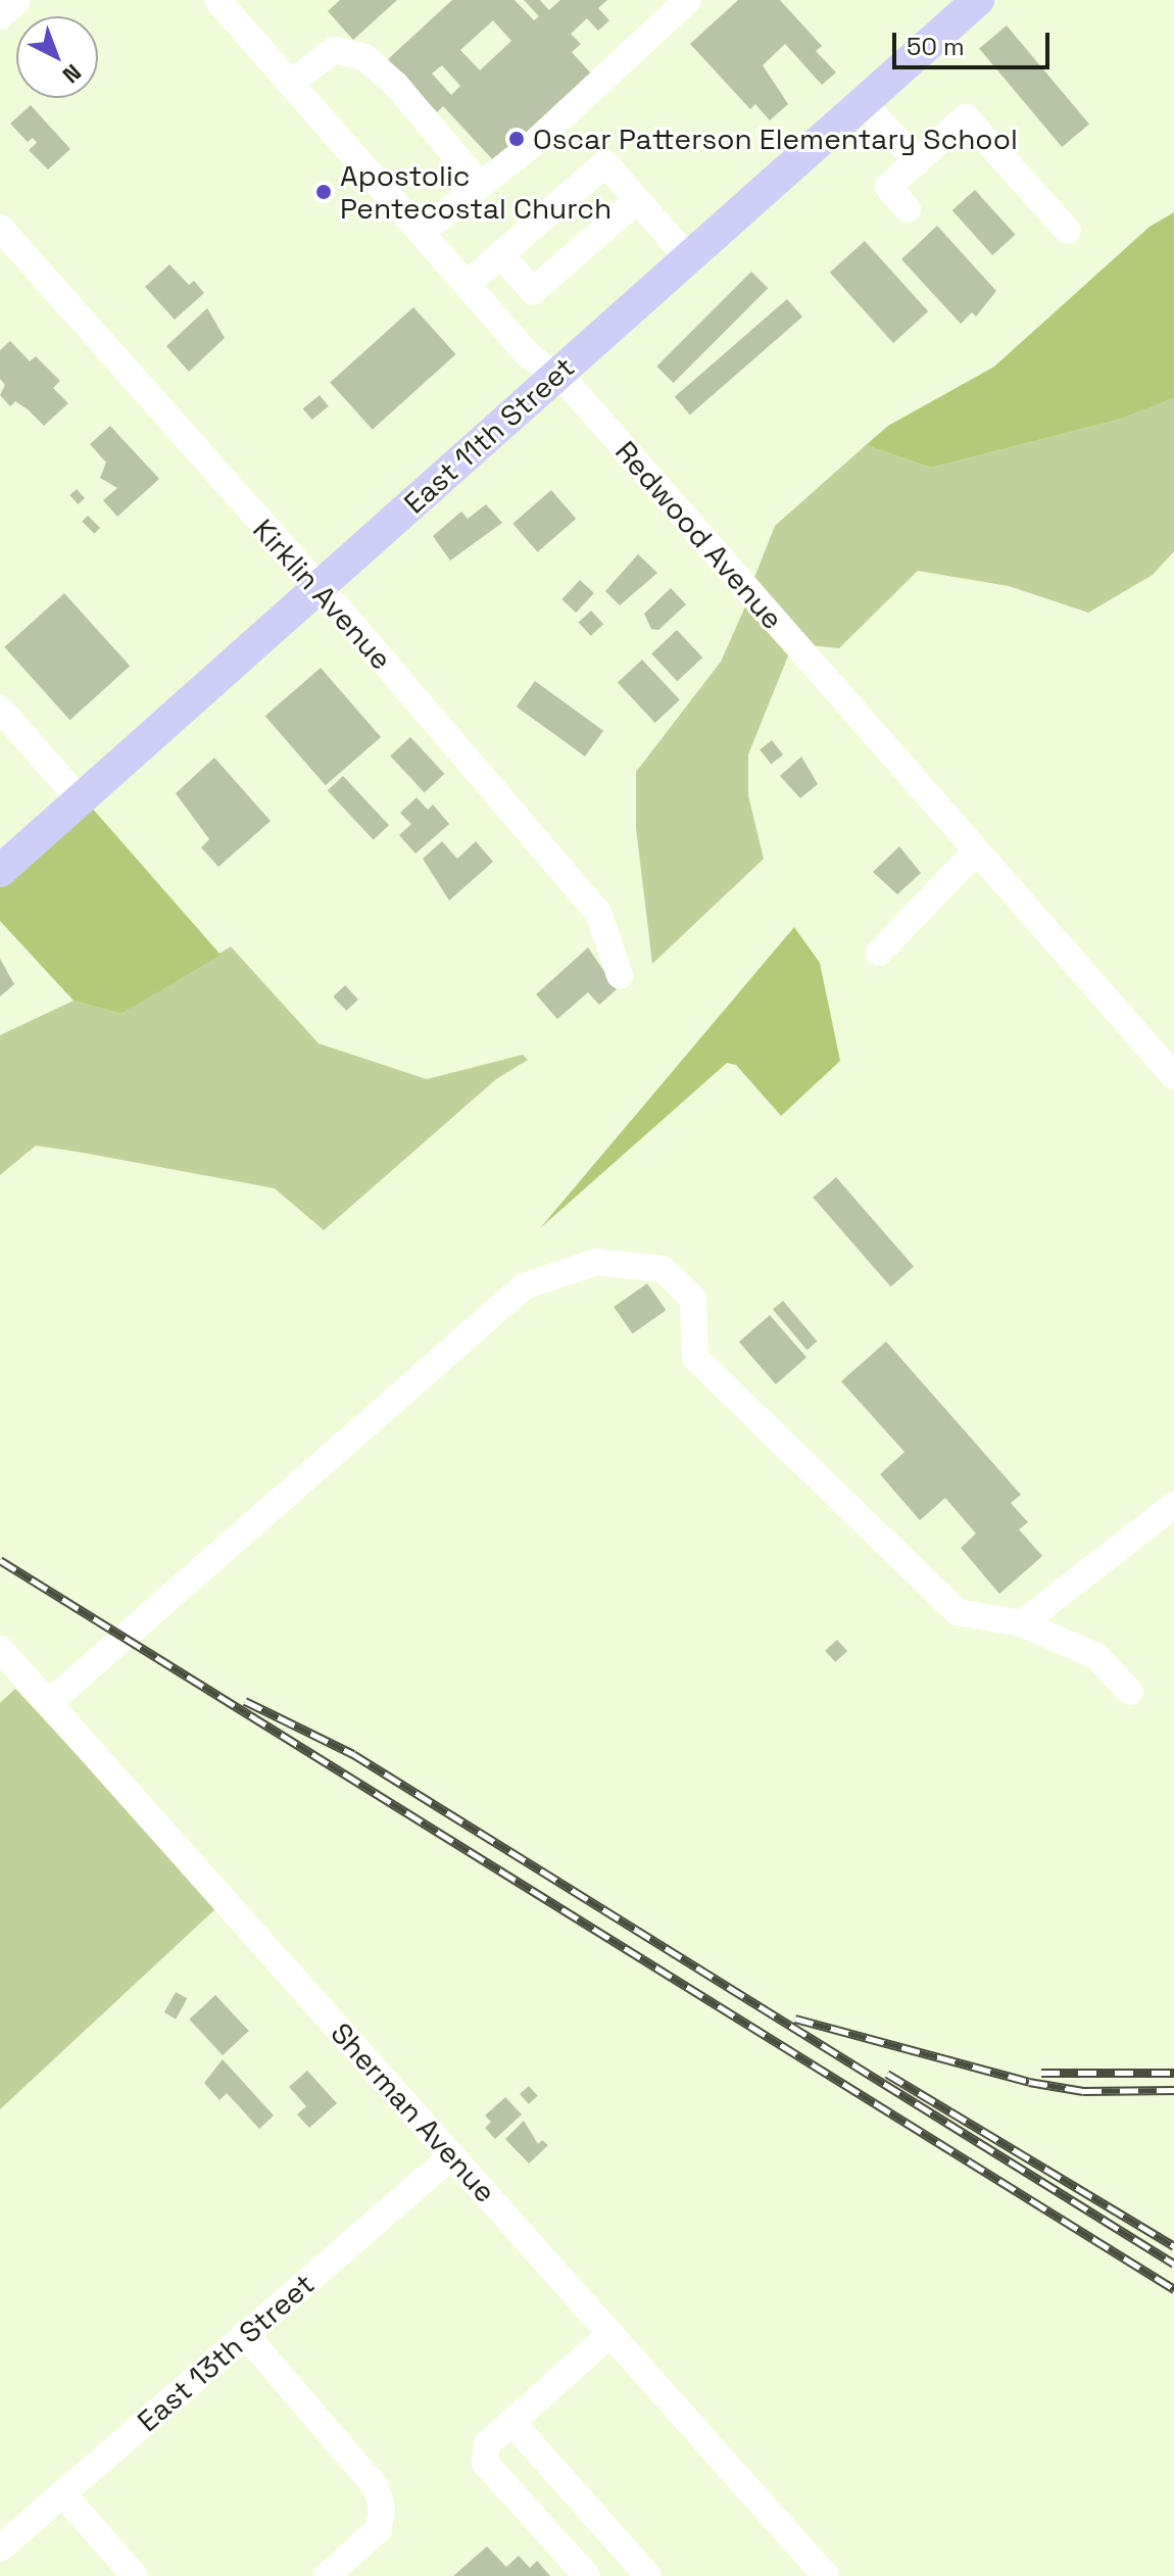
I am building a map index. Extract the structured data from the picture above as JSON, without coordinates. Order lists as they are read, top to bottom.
{
  "streets": {
    "main road": ["East 11th Street"],
    "street": [
      "Redwood Avenue",
      "Kirklin Avenue",
      "Sherman Avenue",
      "East 13th Street"
    ]
  },
  "crossings": [
    ["East 11th Street", "Redwood Avenue"],
    ["East 11th Street", "Kirklin Avenue"],
    ["Sherman Avenue", "East 13th Street"]
  ],
  "places": ["Oscar Patterson Elementary School", "Apostolic Pentecostal Church"],
  "scale_bar": "50 m",
  "north": "bottom right"
}
